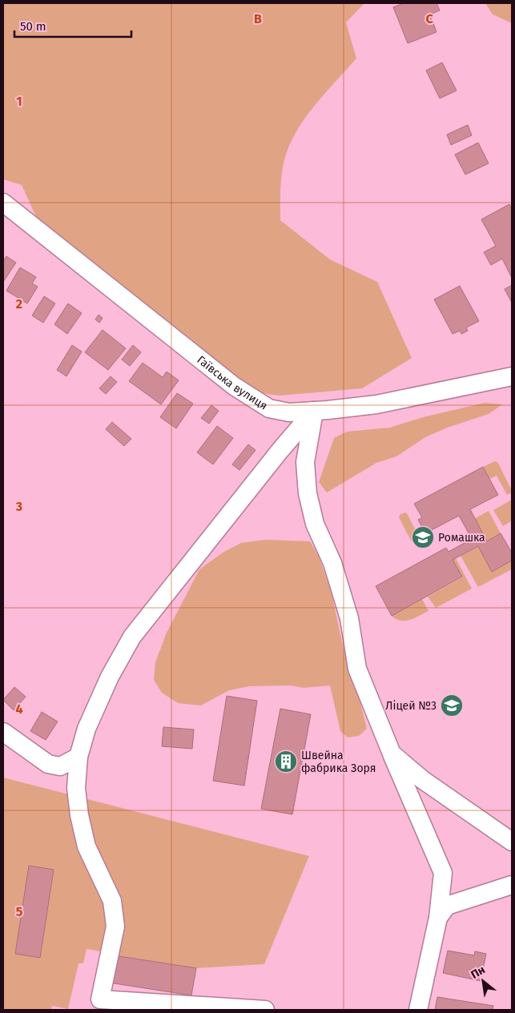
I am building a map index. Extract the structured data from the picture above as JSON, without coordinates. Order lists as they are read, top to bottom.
{
  "streets": {
    "street": ["Гаївська вулиця"]
  },
  "places": {
    "school or university": ["Ромашка", "Ліцей №3"],
    "building": ["Швейна фабрика Зоря"]
  },
  "scale_bar": "50 m",
  "north": "top left",
  "grid": {
    "columns": ["B", "C"],
    "rows": [
      "1",
      "2",
      "3",
      "4",
      "5"
    ]
  }
}
